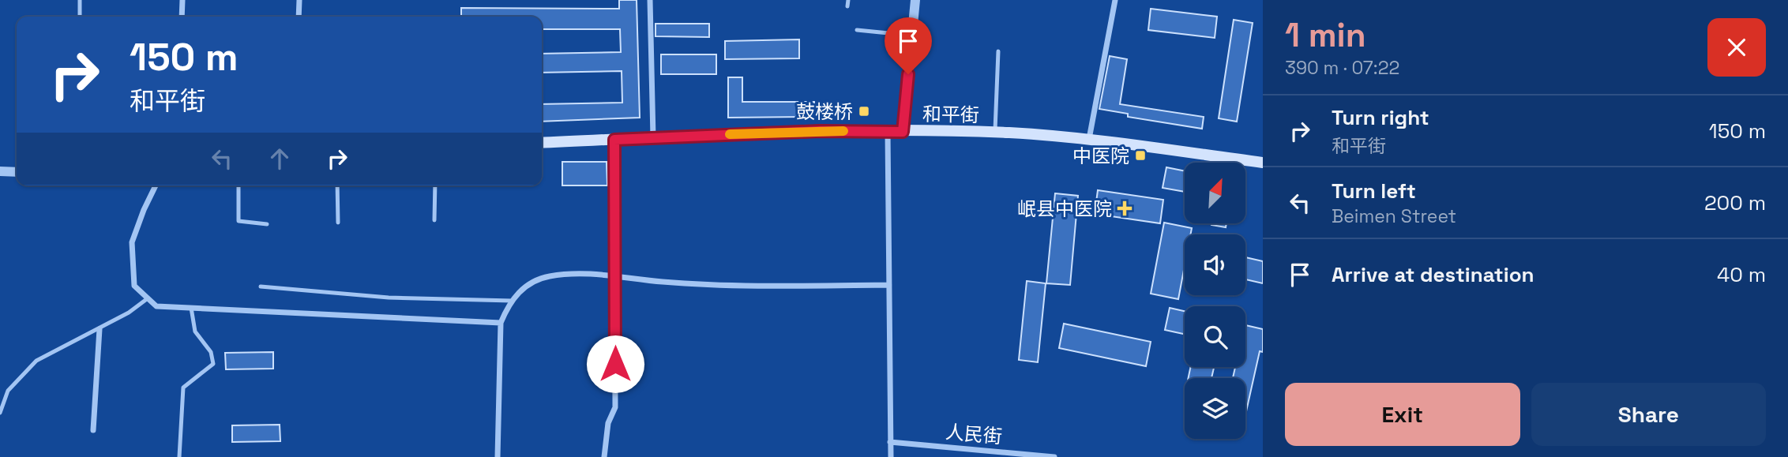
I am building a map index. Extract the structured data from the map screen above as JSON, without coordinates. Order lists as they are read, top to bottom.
{
  "streets": {
    "main road": ["和平街"],
    "street": ["人民街"]
  },
  "places": {
    "transit": ["鼓楼桥", "中医院"],
    "health": ["岷县中医院"]
  },
  "north": "top right",
  "page": {
    "heading": ["1 min", "390 m · 07:22"],
    "turn": ["150 m", "和平街"],
    "list": [
      {
        "name": "Turn right",
        "note": "和平街",
        "value": "150 m"
      },
      {
        "name": "Turn left",
        "note": "Beimen Street",
        "value": "200 m"
      },
      {
        "name": "Arrive at destination",
        "value": "40 m"
      }
    ],
    "buttons": ["Exit", "Share"]
  }
}
